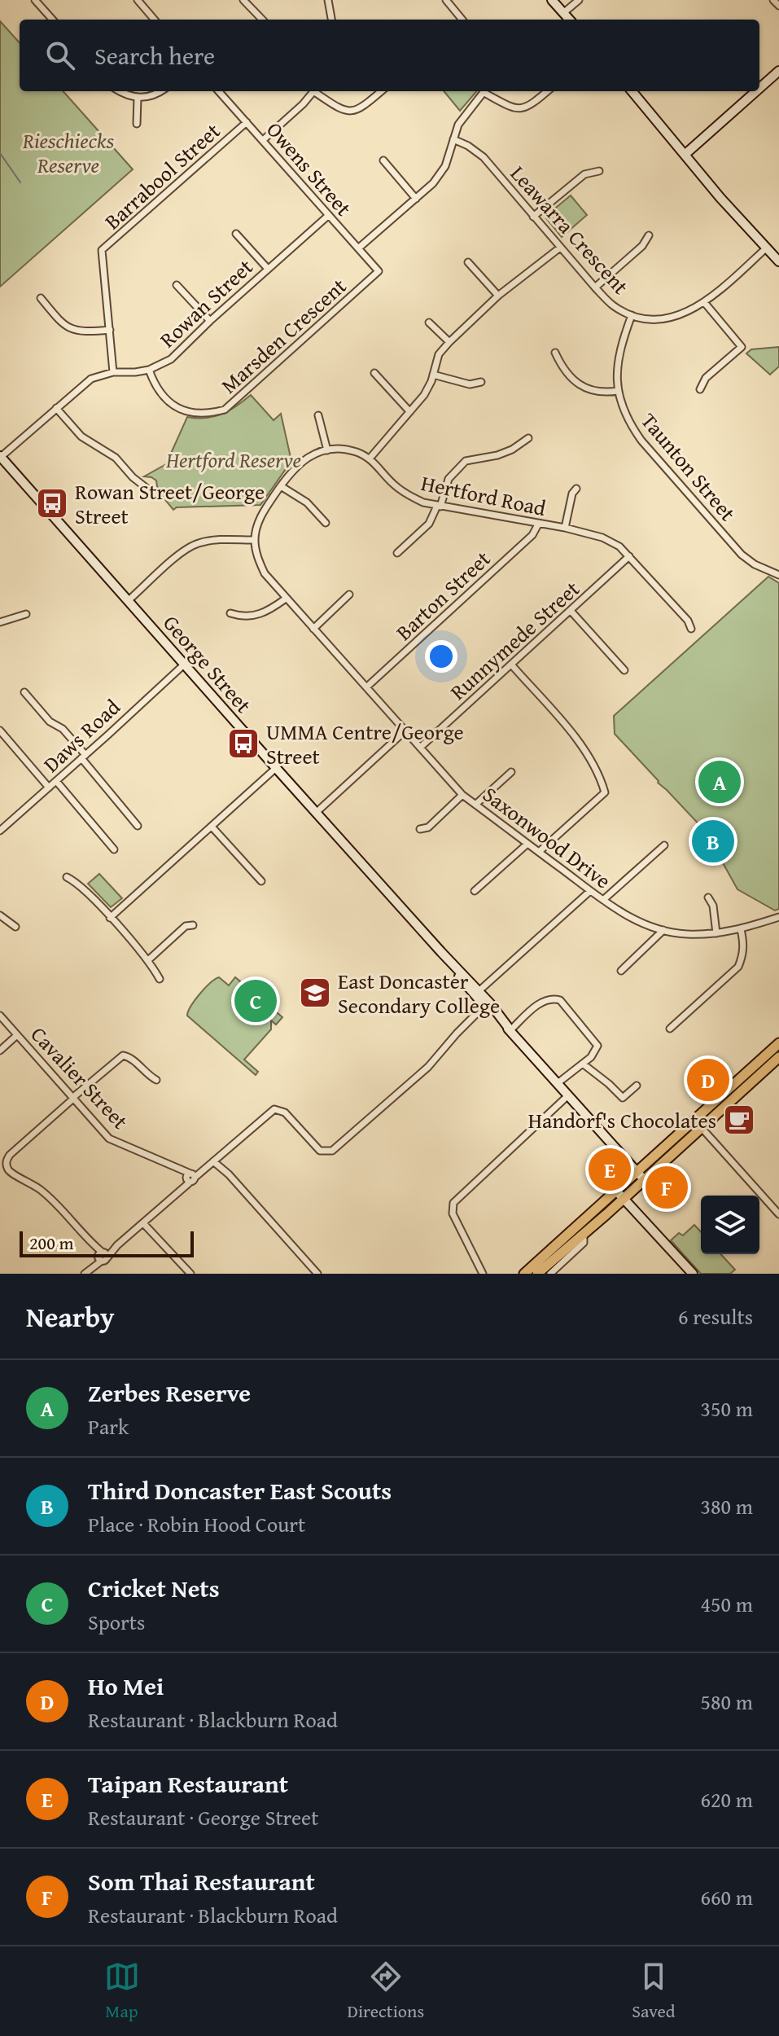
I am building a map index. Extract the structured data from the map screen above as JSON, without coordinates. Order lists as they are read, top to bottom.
{
  "streets": {
    "main road": ["George Street"],
    "street": [
      "Owens Street",
      "Barrabool Street",
      "Leawarra Crescent",
      "Rowan Street",
      "Marsden Crescent",
      "Taunton Street",
      "Hertford Road",
      "Barton Street",
      "Runnymede Street",
      "Daws Road",
      "Saxonwood Drive",
      "Cavalier Street"
    ]
  },
  "crossings": [
    ["Owens Street", "Barrabool Street"],
    ["Owens Street", "Rowan Street"],
    ["Owens Street", "Marsden Crescent"],
    ["Barrabool Street", "Rowan Street"],
    ["Leawarra Crescent", "Taunton Street"],
    ["Rowan Street", "Marsden Crescent"],
    ["Rowan Street", "George Street"],
    ["Hertford Road", "Barton Street"],
    ["Hertford Road", "Runnymede Street"],
    ["Barton Street", "Saxonwood Drive"],
    ["Runnymede Street", "Saxonwood Drive"],
    ["George Street", "Daws Road"]
  ],
  "parks": ["Rieschiecks Reserve", "Hertford Reserve"],
  "places": {
    "bus stop": ["Rowan Street/George Street", "UMMA Centre/George Street"],
    "school or university": ["East Doncaster Secondary College"],
    "cafe": ["Handorf's Chocolates"]
  },
  "scale_bar": "200 m",
  "page": {
    "search": "Search here",
    "pins": [
      "A",
      "B",
      "C",
      "D",
      "E",
      "F"
    ],
    "scale": "200 m",
    "heading": ["Nearby", "6 results"],
    "list": [
      {
        "mark": "A",
        "name": "Zerbes Reserve",
        "note": "Park",
        "value": "350 m"
      },
      {
        "mark": "B",
        "name": "Third Doncaster East Scouts",
        "note": "Place · Robin Hood Court",
        "value": "380 m"
      },
      {
        "mark": "C",
        "name": "Cricket Nets",
        "note": "Sports",
        "value": "450 m"
      },
      {
        "mark": "D",
        "name": "Ho Mei",
        "note": "Restaurant · Blackburn Road",
        "value": "580 m"
      },
      {
        "mark": "E",
        "name": "Taipan Restaurant",
        "note": "Restaurant · George Street",
        "value": "620 m"
      },
      {
        "mark": "F",
        "name": "Som Thai Restaurant",
        "note": "Restaurant · Blackburn Road",
        "value": "660 m"
      }
    ],
    "nav": ["Map", "Directions", "Saved"]
  }
}
